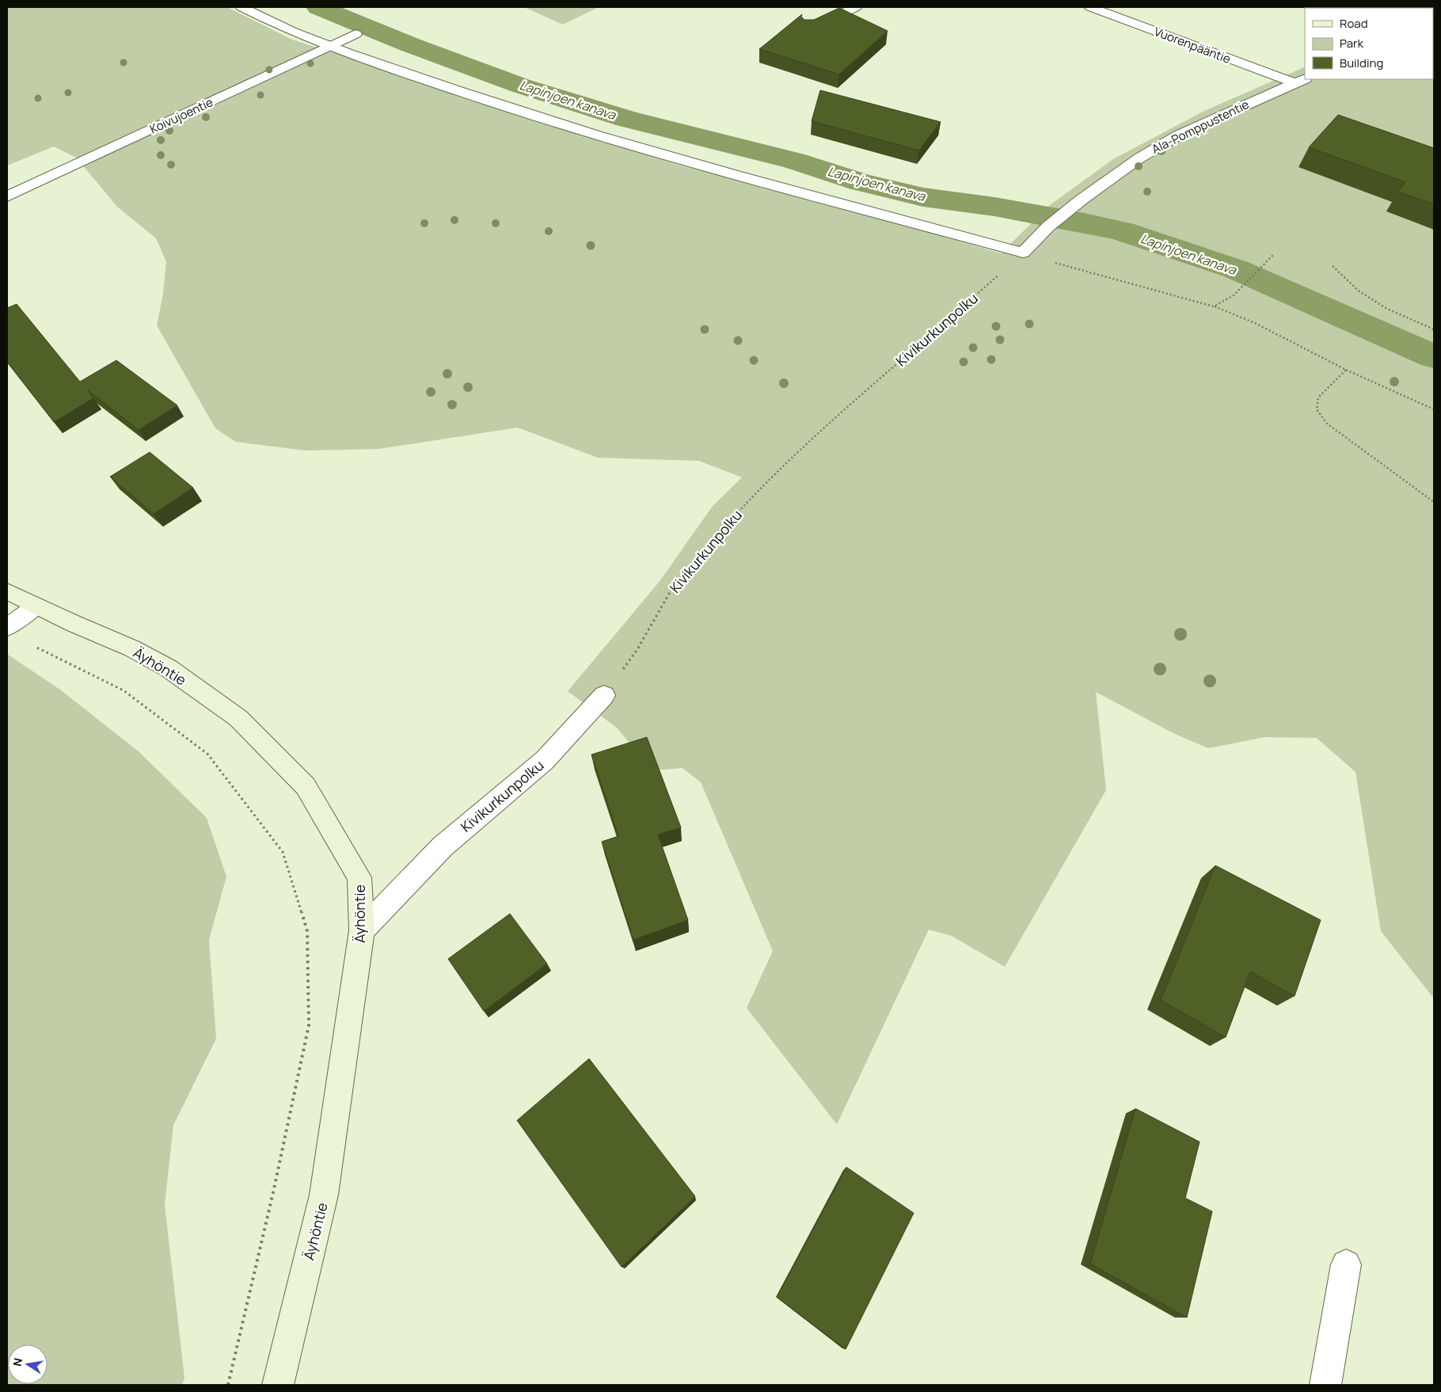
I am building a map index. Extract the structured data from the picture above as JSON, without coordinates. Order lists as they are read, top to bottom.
{
  "streets": {
    "main road": ["Äyhöntie"],
    "street": [
      "Vuorenpääntie",
      "Koivujoentie",
      "Ala-Pomppustentie",
      "Kivikurkunpolku"
    ]
  },
  "crossings": [
    ["Vuorenpääntie", "Ala-Pomppustentie"],
    ["Ala-Pomppustentie", "Kivikurkunpolku"],
    ["Kivikurkunpolku", "Äyhöntie"]
  ],
  "water": ["Lapinjoen kanava"],
  "legend": ["Road", "Park", "Building"],
  "north": "left"
}
